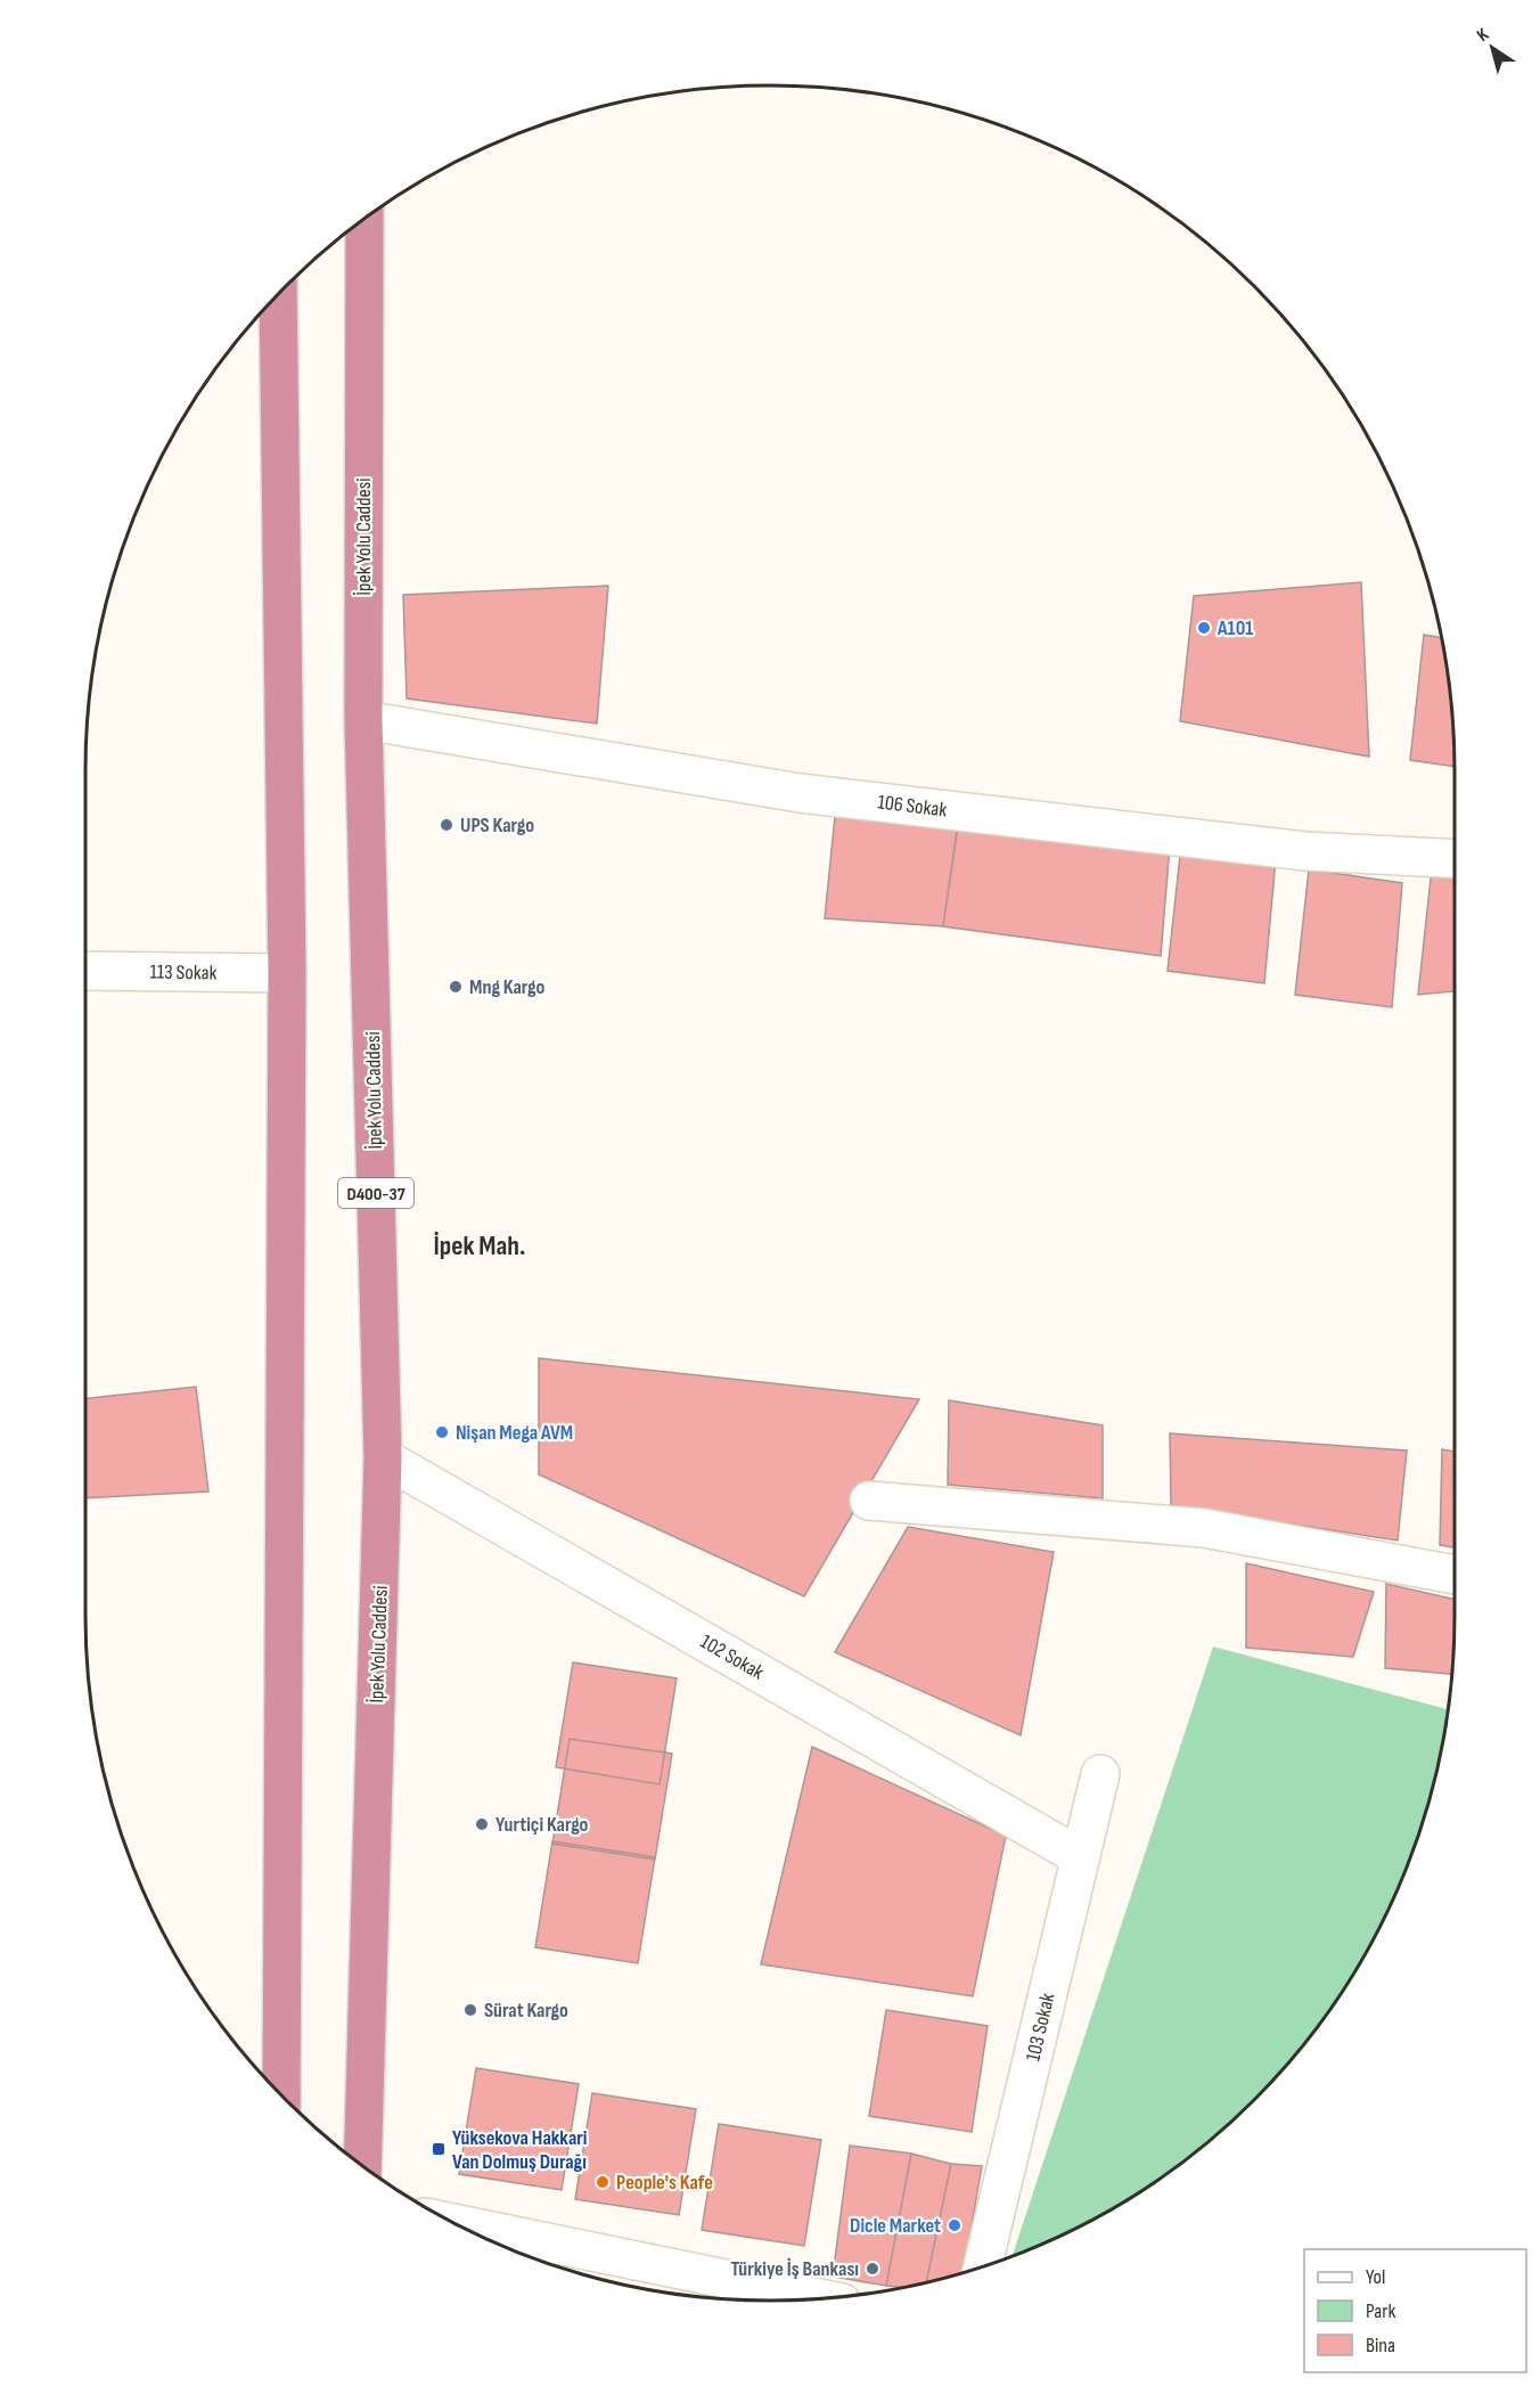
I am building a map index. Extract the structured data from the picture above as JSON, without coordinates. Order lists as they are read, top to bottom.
{
  "streets": {
    "highway": ["İpek Yolu Caddesi", "D400-37"],
    "street": [
      "106 Sokak",
      "113 Sokak",
      "102 Sokak",
      "103 Sokak"
    ]
  },
  "crossings": [
    ["İpek Yolu Caddesi", "106 Sokak"],
    ["İpek Yolu Caddesi", "102 Sokak"],
    ["102 Sokak", "103 Sokak"]
  ],
  "districts": ["İpek Mah."],
  "places": {
    "other": [
      "A101",
      "UPS Kargo",
      "Mng Kargo",
      "Nişan Mega AVM",
      "Yurtiçi Kargo",
      "Sürat Kargo",
      "People's Kafe",
      "Dicle Market",
      "Türkiye İş Bankası"
    ],
    "transit": ["Yüksekova Hakkari Van Dolmuş Durağı"]
  },
  "legend": ["Yol", "Park", "Bina"],
  "north": "top left"
}
